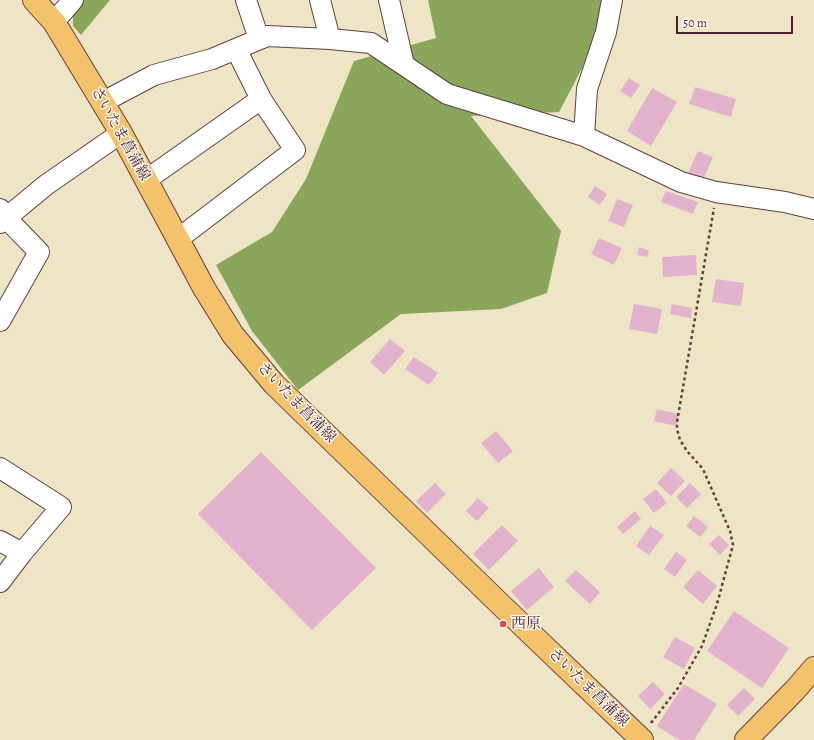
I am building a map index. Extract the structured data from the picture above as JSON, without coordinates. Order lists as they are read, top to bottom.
{
  "streets": {
    "main road": ["さいたま菖蒲線"]
  },
  "places": ["西原"],
  "scale_bar": "50 m"
}
